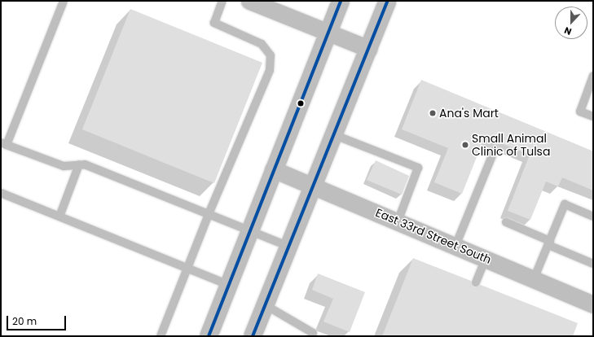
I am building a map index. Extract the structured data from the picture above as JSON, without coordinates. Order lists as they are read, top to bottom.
{
  "streets": {
    "street": ["East 33rd Street South"]
  },
  "places": ["Ana's Mart", "Small Animal Clinic of Tulsa"],
  "scale_bar": "20 m",
  "north": "bottom"
}
